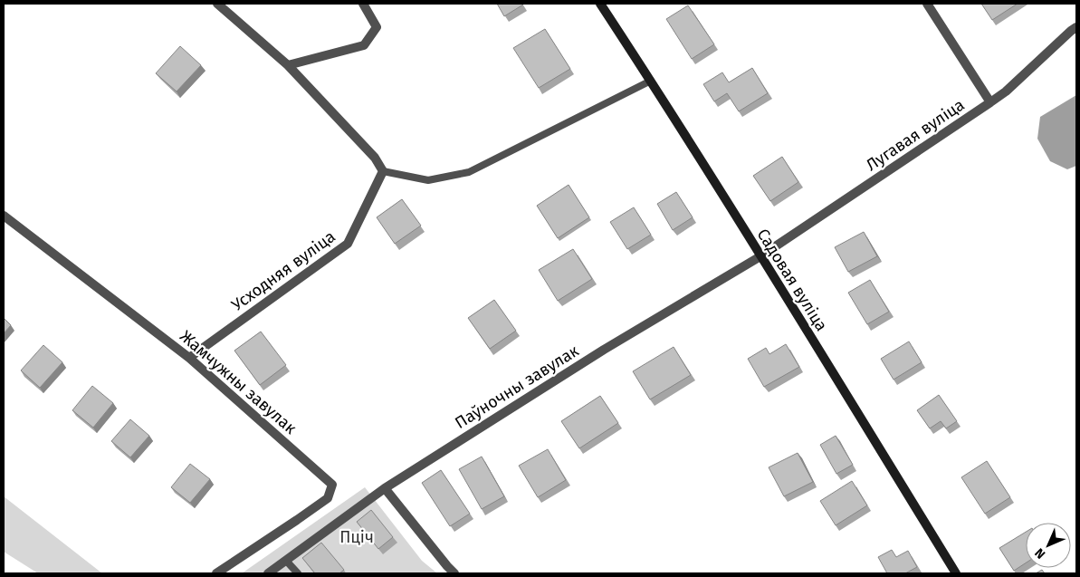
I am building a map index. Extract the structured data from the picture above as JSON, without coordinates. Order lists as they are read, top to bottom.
{
  "streets": {
    "street": [
      "Лугавая вуліца",
      "Усходняя вуліца",
      "Садовая вуліца",
      "Жамчужны завулак",
      "Паўночны завулак"
    ]
  },
  "crossings": [
    ["Лугавая вуліца", "Садовая вуліца"],
    ["Лугавая вуліца", "Паўночны завулак"],
    ["Усходняя вуліца", "Жамчужны завулак"],
    ["Садовая вуліца", "Паўночны завулак"]
  ],
  "parks": ["Пціч"],
  "north": "bottom left"
}
